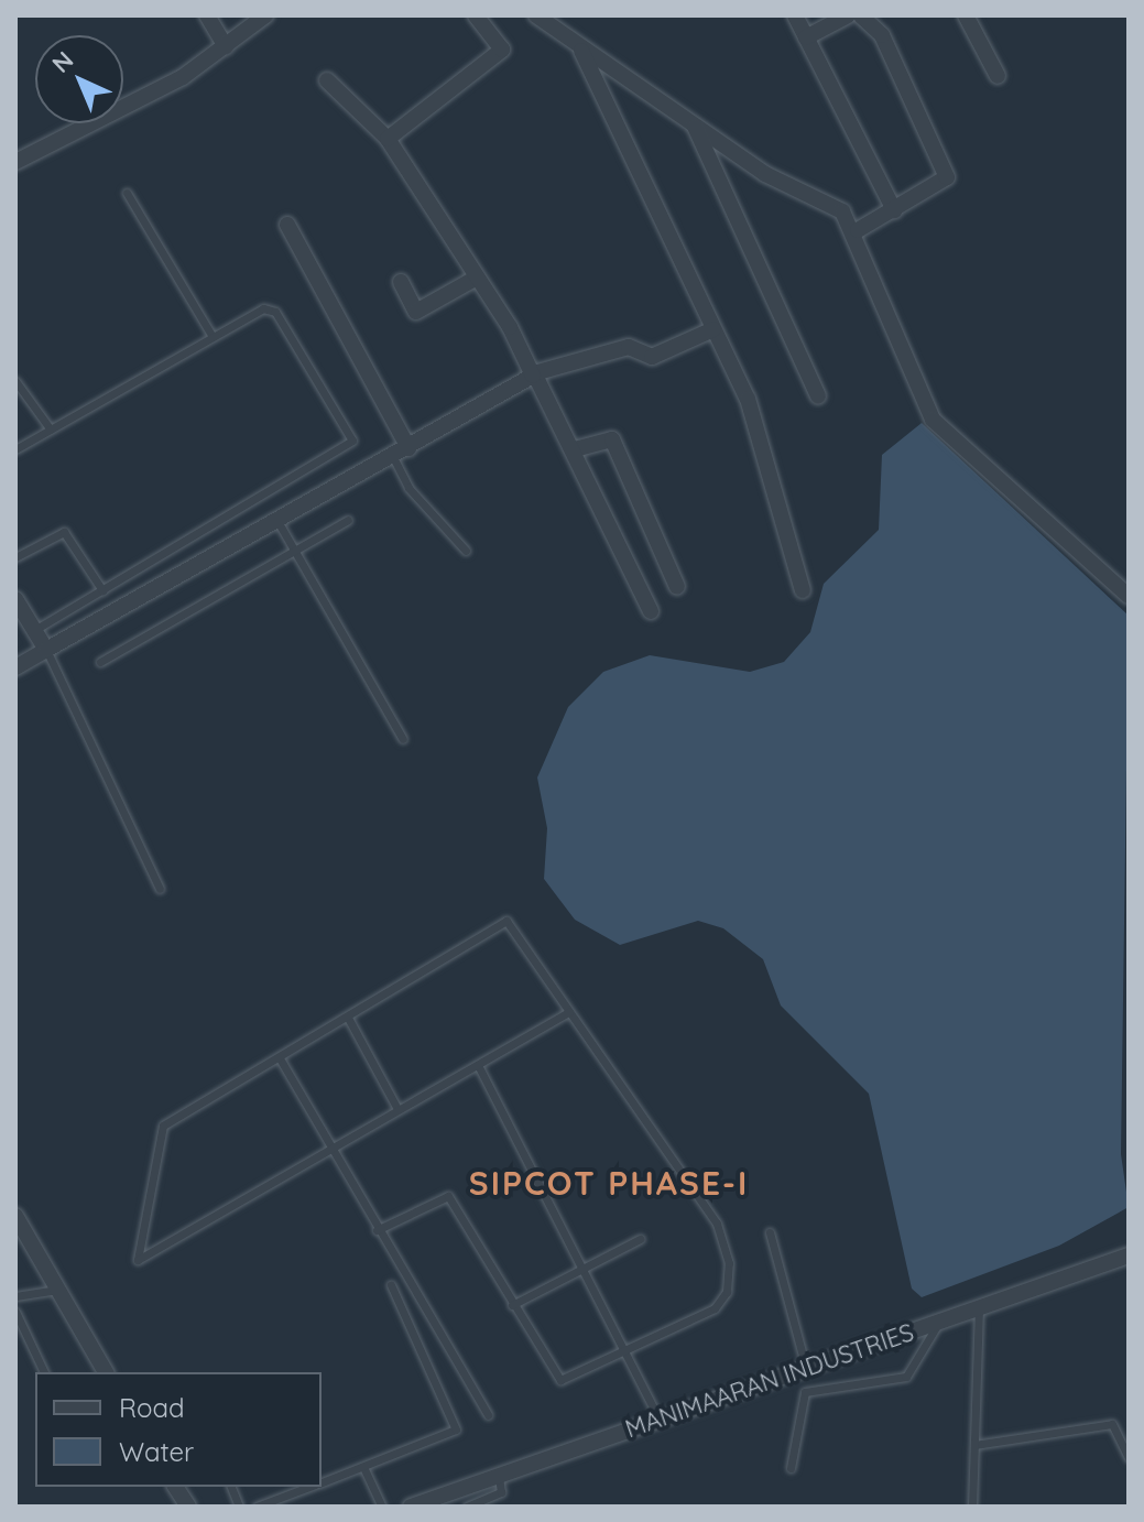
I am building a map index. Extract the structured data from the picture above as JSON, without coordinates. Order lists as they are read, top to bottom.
{
  "streets": {
    "street": ["MANIMAARAN INDUSTRIES"]
  },
  "districts": ["SIPCOT PHASE-I"],
  "legend": ["Road", "Water"],
  "north": "top left"
}
